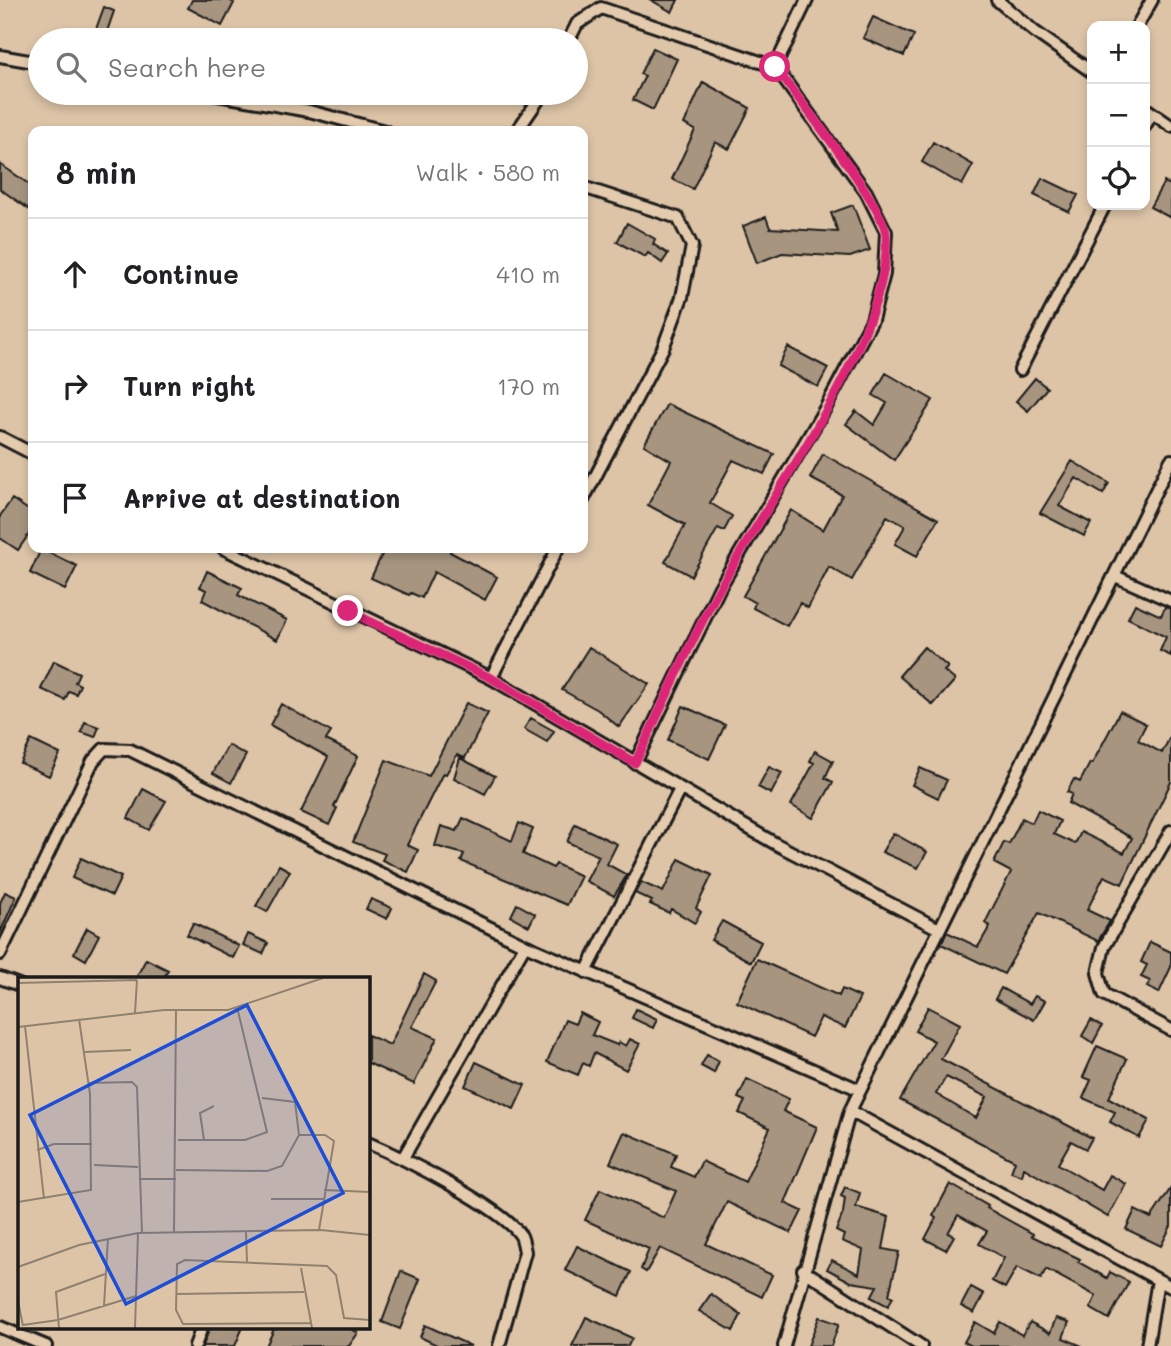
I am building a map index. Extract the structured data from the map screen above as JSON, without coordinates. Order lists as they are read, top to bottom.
{
  "page": {
    "map_buttons": ["+", "−"],
    "search": "Search here",
    "heading": ["8 min", "Walk · 580 m"],
    "list": [
      ["Continue", "410 m"],
      ["Turn right", "170 m"],
      "Arrive at destination"
    ]
  }
}
